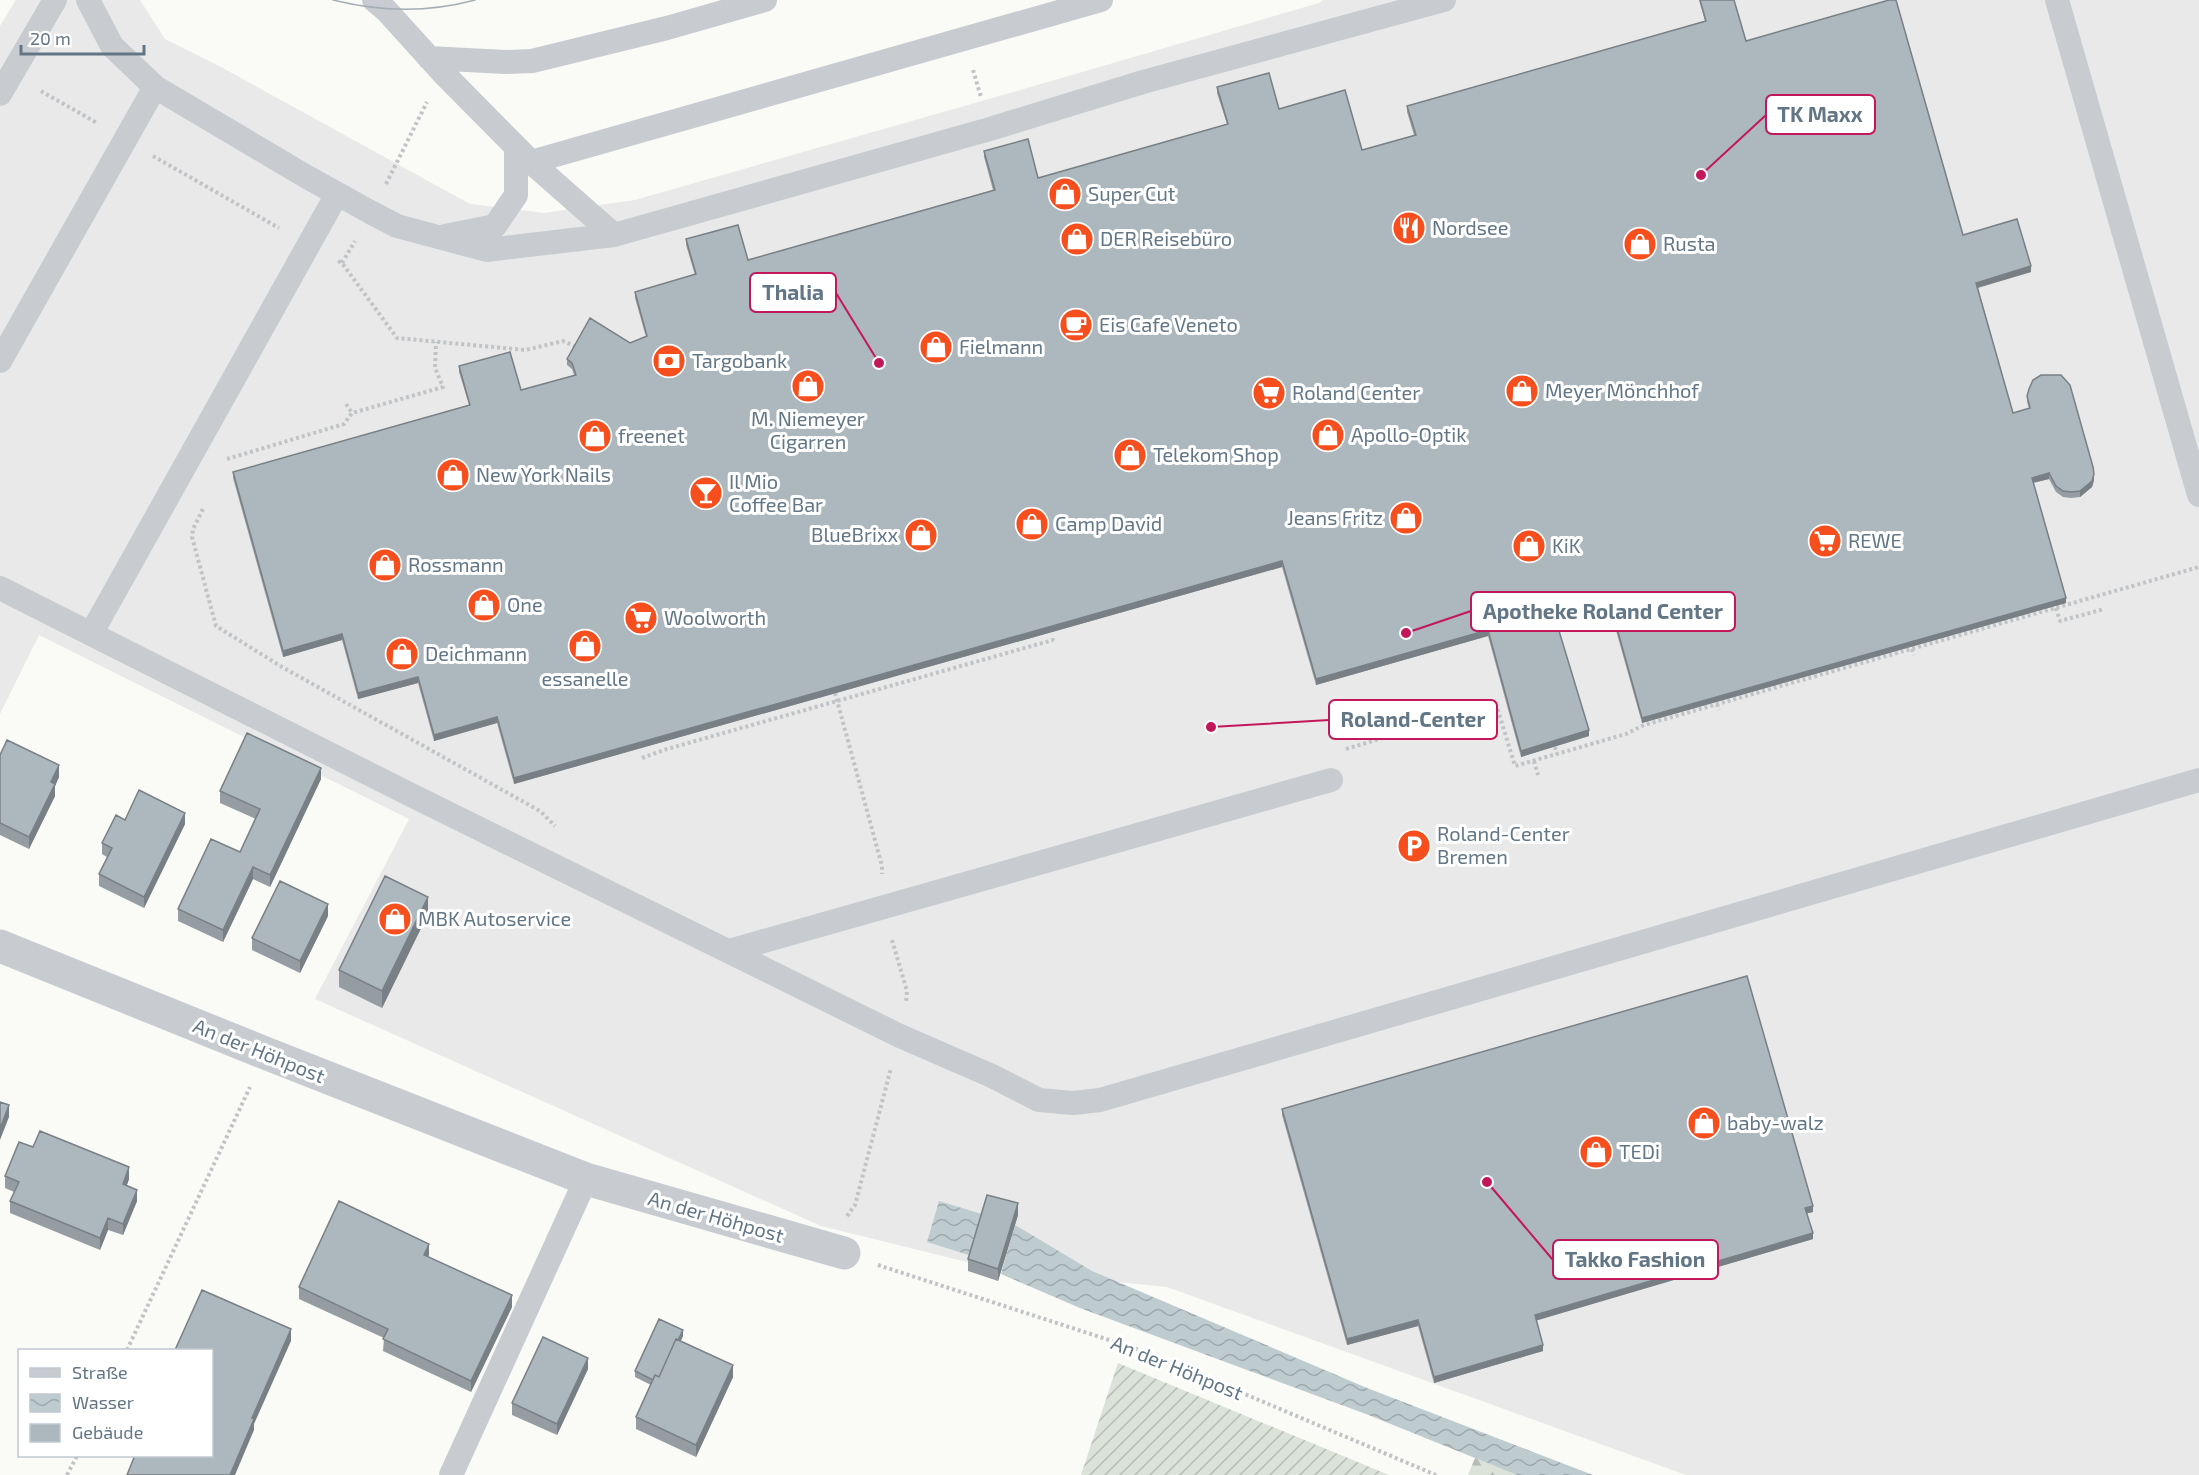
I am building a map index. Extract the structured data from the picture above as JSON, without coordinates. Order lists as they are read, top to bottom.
{
  "streets": {
    "street": ["An der Höhpost"]
  },
  "places": {
    "other": [
      "TK Maxx",
      "Thalia",
      "Apotheke Roland Center",
      "Roland-Center",
      "Takko Fashion"
    ],
    "shop": [
      "Super Cut",
      "DER Reisebüro",
      "Rusta",
      "Fielmann",
      "M. Niemeyer Cigarren",
      "Meyer Mönchhof",
      "Apollo-Optik",
      "freenet",
      "Telekom Shop",
      "New York Nails",
      "Jeans Fritz",
      "Camp David",
      "BlueBrixx",
      "KiK",
      "Rossmann",
      "One",
      "essanelle",
      "Deichmann",
      "MBK Autoservice",
      "baby-walz",
      "TEDi"
    ],
    "restaurant": ["Nordsee"],
    "cafe": ["Eis Cafe Veneto"],
    "bank": ["Targobank"],
    "supermarket": ["Roland Center", "REWE", "Woolworth"],
    "bar": ["Il Mio Coffee Bar"],
    "parking": ["Roland-Center Bremen"]
  },
  "legend": ["Straße", "Wasser", "Gebäude"],
  "scale_bar": "20 m"
}
